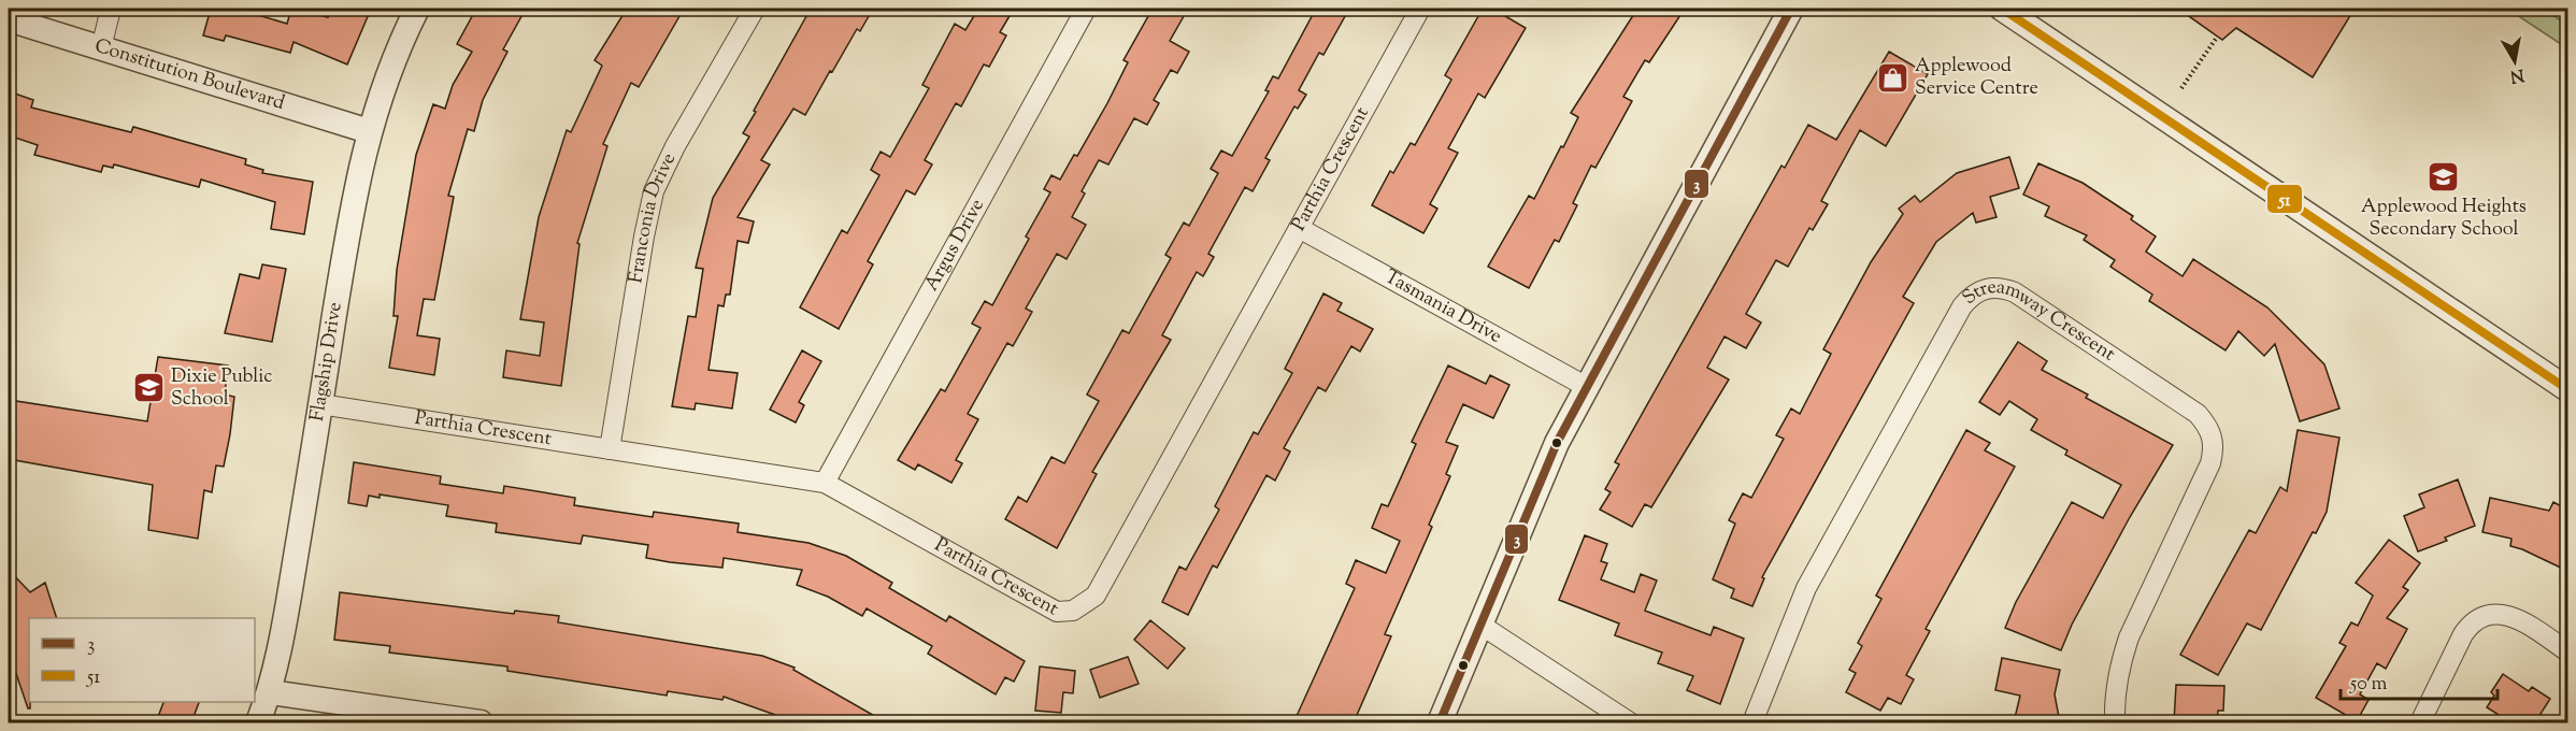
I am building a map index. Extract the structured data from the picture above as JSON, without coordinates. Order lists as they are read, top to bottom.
{
  "streets": {
    "street": [
      "Constitution Boulevard",
      "Parthia Crescent",
      "Franconia Drive",
      "Argus Drive",
      "Tasmania Drive",
      "Streamway Crescent",
      "Flagship Drive"
    ]
  },
  "crossings": [
    ["Constitution Boulevard", "Flagship Drive"],
    ["Parthia Crescent", "Franconia Drive"],
    ["Parthia Crescent", "Argus Drive"],
    ["Parthia Crescent", "Tasmania Drive"],
    ["Parthia Crescent", "Flagship Drive"]
  ],
  "places": {
    "shop": ["Applewood Service Centre"],
    "school or university": ["Applewood Heights Secondary School", "Dixie Public School"]
  },
  "lines": ["transit line 3", "transit line 51"],
  "legend": ["3", "51"],
  "scale_bar": "50 m",
  "north": "bottom"
}
